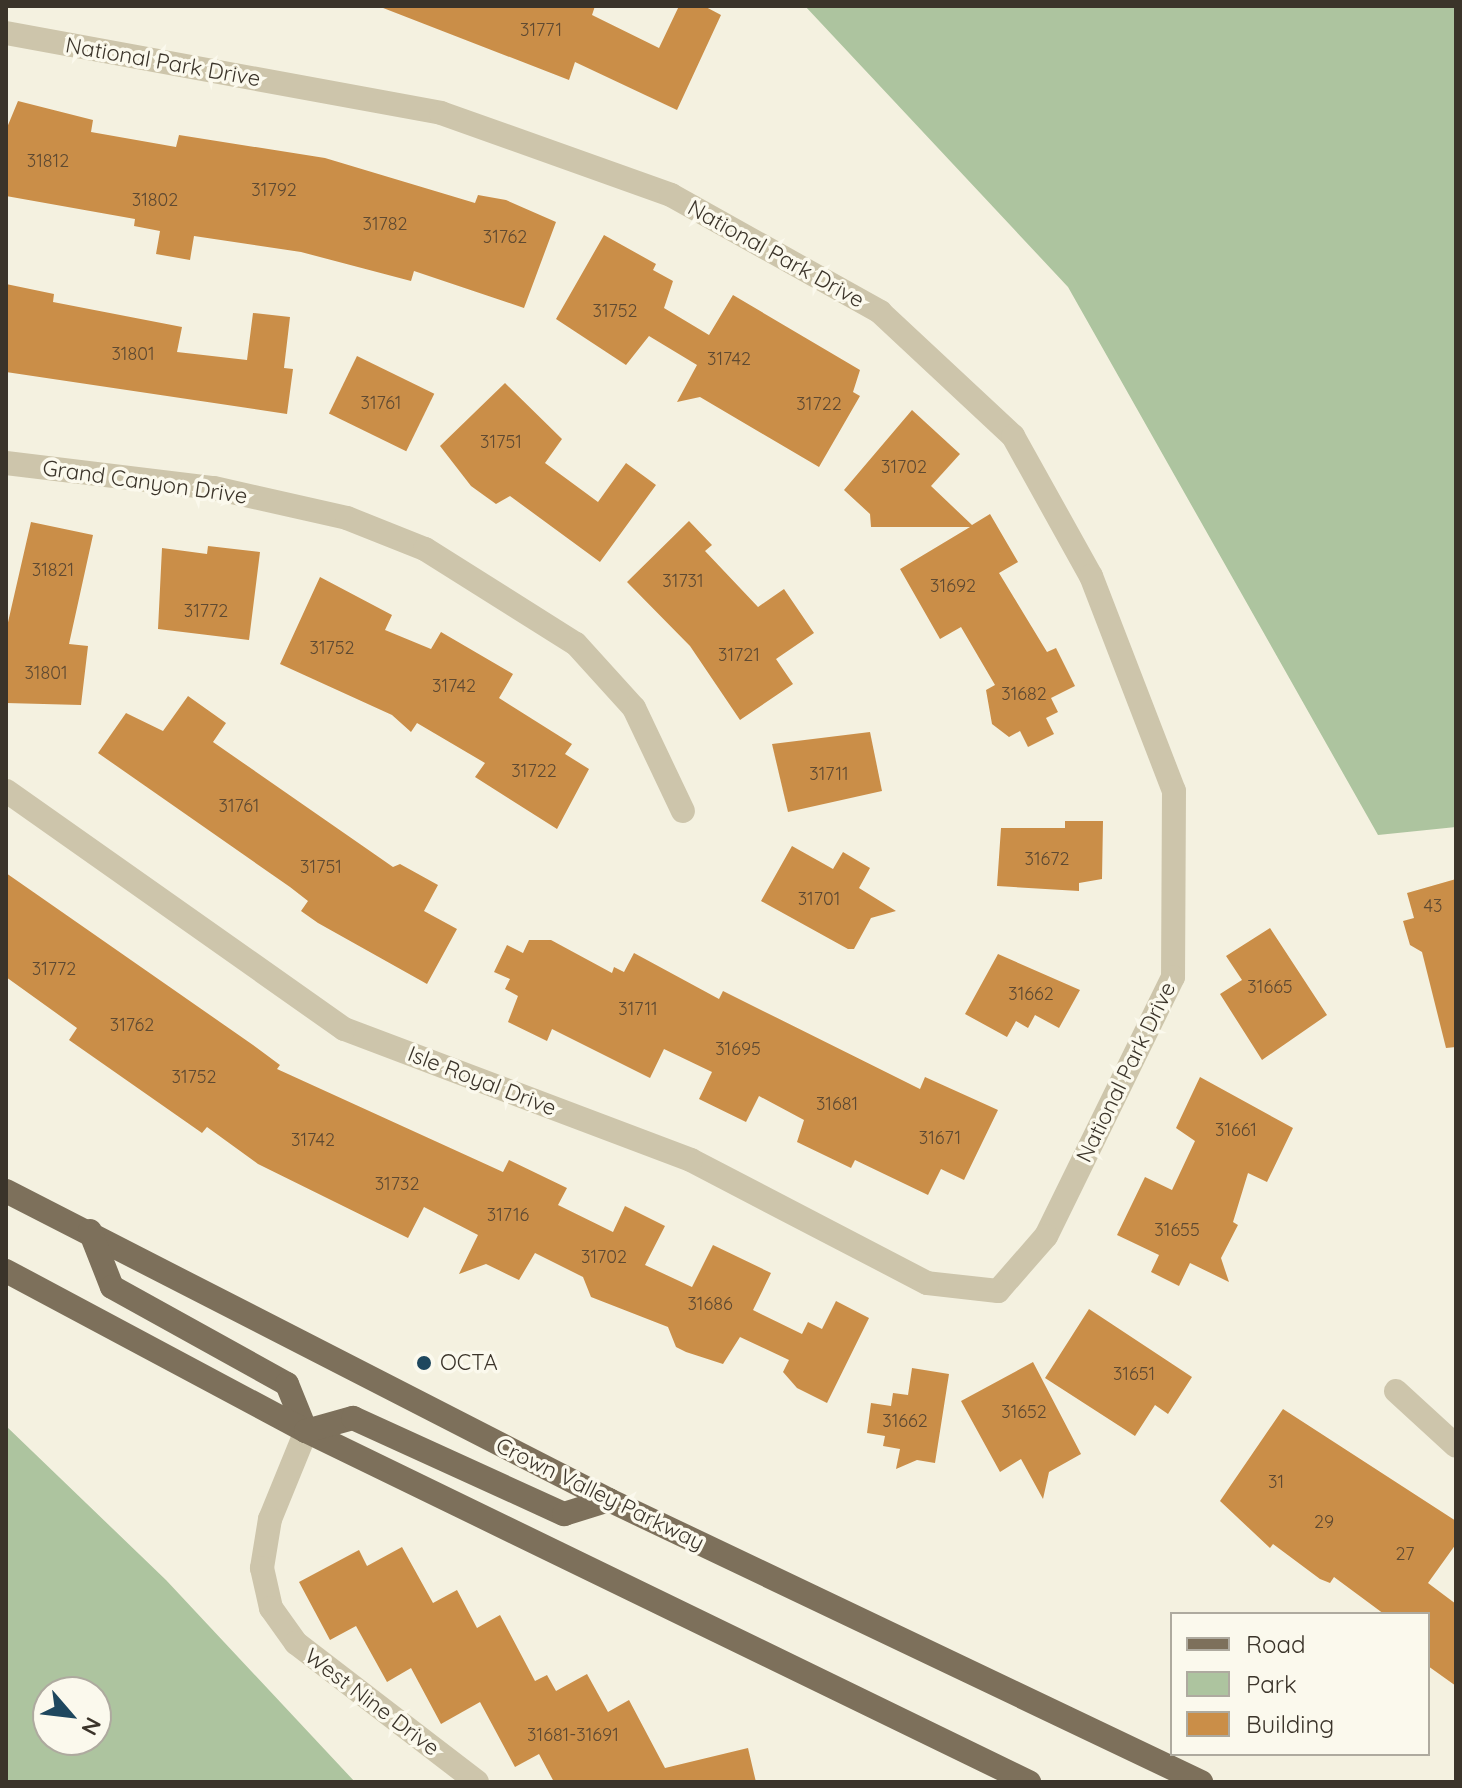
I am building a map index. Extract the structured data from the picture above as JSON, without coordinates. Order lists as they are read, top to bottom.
{
  "streets": {
    "main road": ["Crown Valley Parkway"],
    "street": [
      "National Park Drive",
      "Grand Canyon Drive",
      "Isle Royal Drive",
      "West Nine Drive"
    ]
  },
  "crossings": [
    ["National Park Drive", "Isle Royal Drive"]
  ],
  "places": ["OCTA"],
  "house_numbers": [
    "31771",
    "31812",
    "31792",
    "31802",
    "31782",
    "31762",
    "31752",
    "31801",
    "31742",
    "31761",
    "31722",
    "31751",
    "31702",
    "31821",
    "31731",
    "31692",
    "31772",
    "31752",
    "31721",
    "31801",
    "31742",
    "31682",
    "31722",
    "31711",
    "31761",
    "31672",
    "31751",
    "31701",
    "43",
    "31772",
    "31665",
    "31662",
    "31711",
    "31762",
    "31695",
    "31752",
    "31681",
    "31661",
    "31671",
    "31742",
    "31732",
    "31716",
    "31655",
    "31702",
    "31686",
    "31651",
    "31652",
    "31662",
    "31",
    "29",
    "27",
    "31681-31691"
  ],
  "legend": ["Road", "Park", "Building"],
  "north": "bottom right"
}
